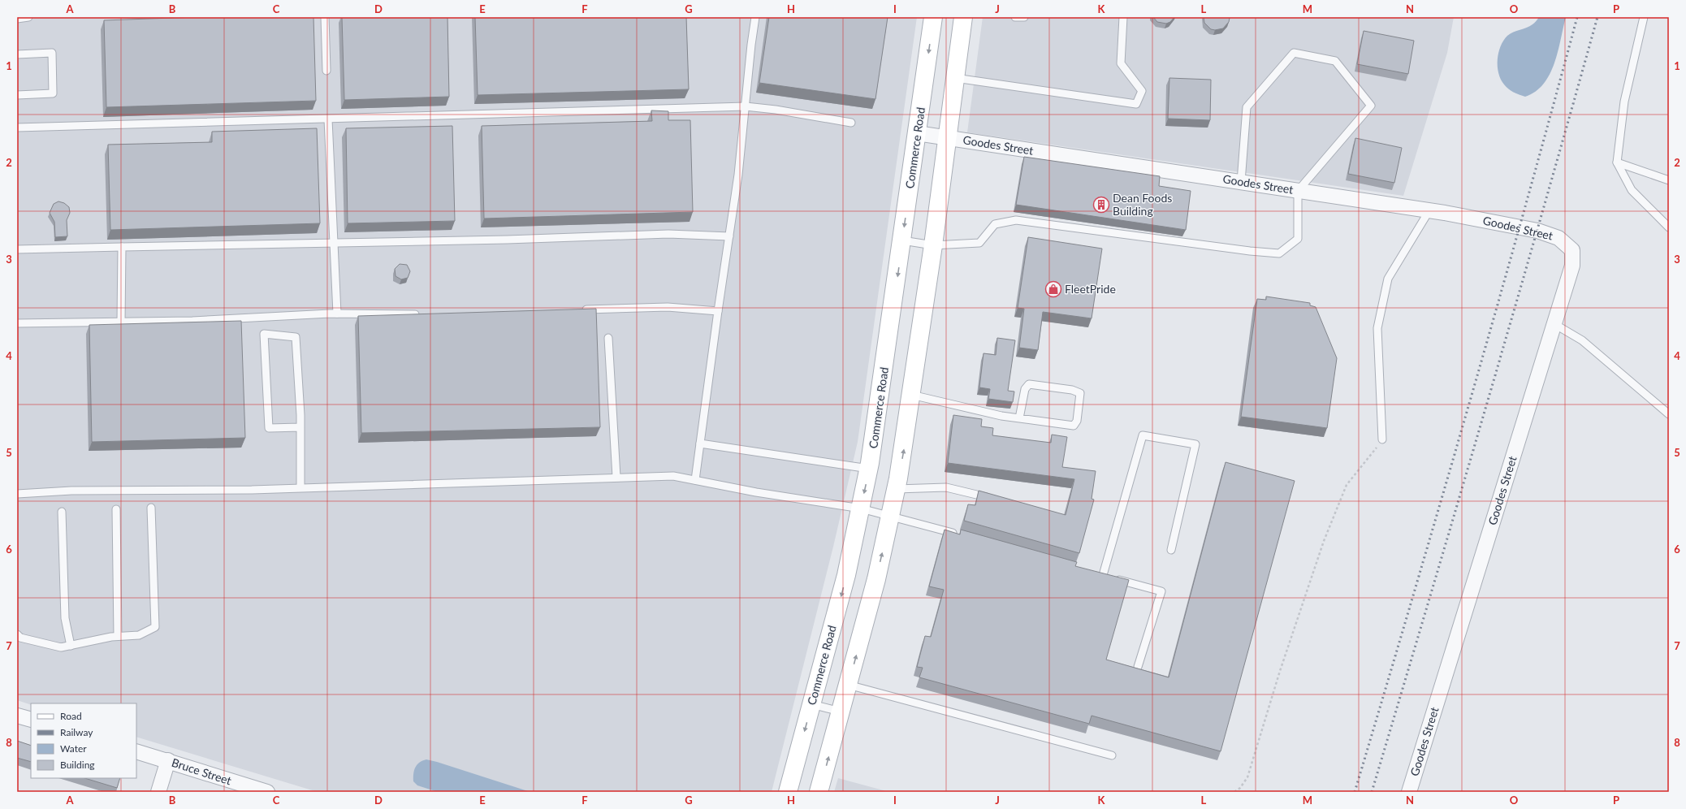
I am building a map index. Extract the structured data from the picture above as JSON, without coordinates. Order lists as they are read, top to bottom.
{
  "streets": {
    "main road": ["Commerce Road"],
    "street": ["Goodes Street", "Bruce Street"]
  },
  "crossings": [
    ["Goodes Street", "Commerce Road"]
  ],
  "places": {
    "building": ["Dean Foods Building"],
    "shop": ["FleetPride"]
  },
  "legend": [
    "Road",
    "Railway",
    "Water",
    "Building"
  ],
  "grid": {
    "columns": [
      "A",
      "B",
      "C",
      "D",
      "E",
      "F",
      "G",
      "H",
      "I",
      "J",
      "K",
      "L",
      "M",
      "N",
      "O",
      "P"
    ],
    "rows": [
      "1",
      "2",
      "3",
      "4",
      "5",
      "6",
      "7",
      "8"
    ]
  }
}
